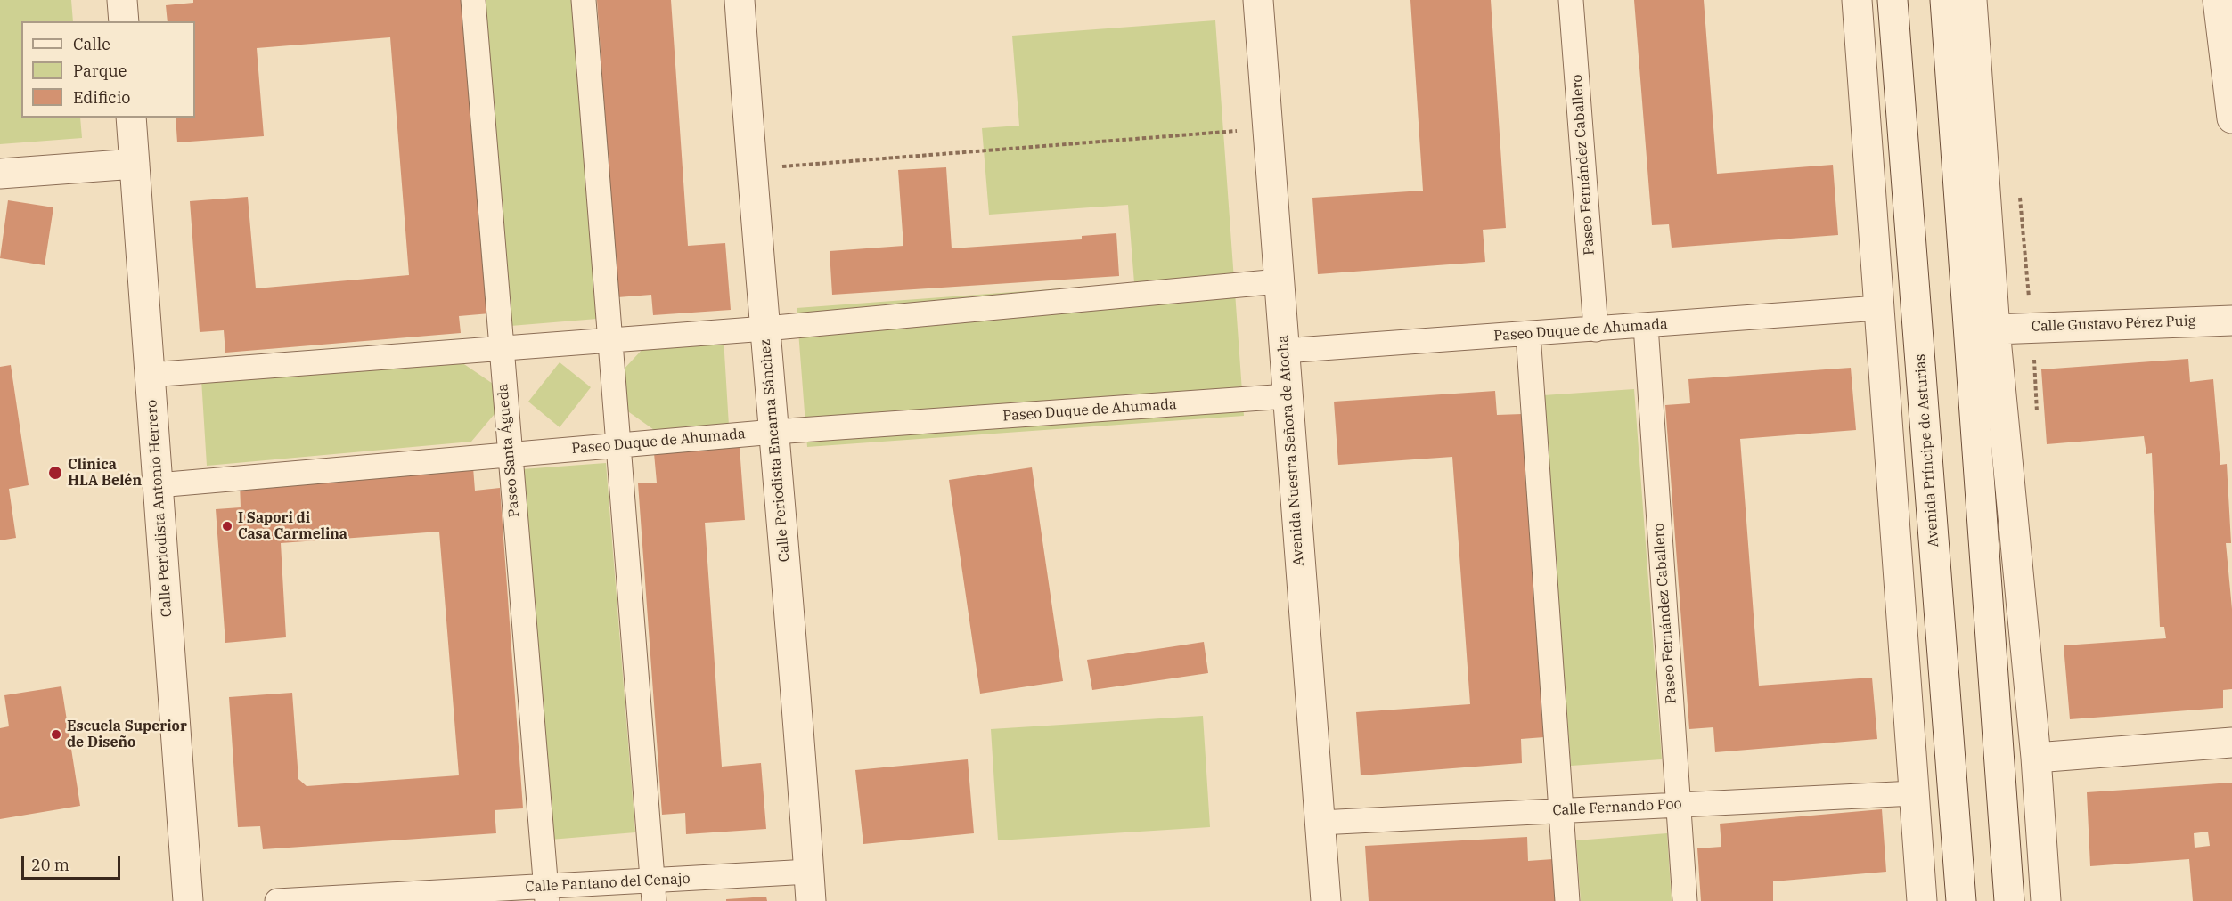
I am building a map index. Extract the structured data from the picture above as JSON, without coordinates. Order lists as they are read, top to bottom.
{
  "streets": {
    "street": [
      "Paseo Fernández Caballero",
      "Calle Gustavo Pérez Puig",
      "Paseo Duque de Ahumada",
      "Paseo Santa Águeda",
      "Calle Periodista Encarna Sánchez",
      "Avenida Nuestra Señora de Atocha",
      "Avenida Príncipe de Asturias",
      "Calle Periodista Antonio Herrero",
      "Calle Fernando Poo",
      "Calle Pantano del Cenajo"
    ]
  },
  "crossings": [
    ["Paseo Fernández Caballero", "Paseo Duque de Ahumada"],
    ["Paseo Fernández Caballero", "Calle Fernando Poo"],
    ["Paseo Duque de Ahumada", "Paseo Santa Águeda"],
    ["Paseo Duque de Ahumada", "Calle Periodista Encarna Sánchez"],
    ["Paseo Duque de Ahumada", "Avenida Nuestra Señora de Atocha"],
    ["Paseo Duque de Ahumada", "Calle Periodista Antonio Herrero"],
    ["Paseo Santa Águeda", "Calle Pantano del Cenajo"],
    ["Calle Periodista Encarna Sánchez", "Calle Pantano del Cenajo"],
    ["Avenida Nuestra Señora de Atocha", "Calle Fernando Poo"]
  ],
  "places": ["Clinica HLA Belén", "I Sapori di Casa Carmelina", "Escuela Superior de Diseño"],
  "legend": ["Calle", "Parque", "Edificio"],
  "scale_bar": "20 m"
}
